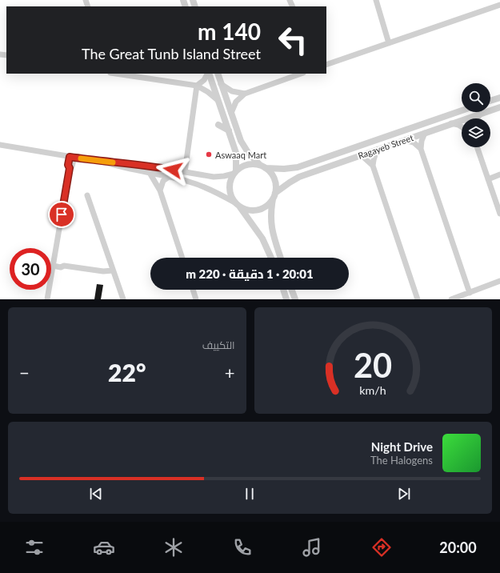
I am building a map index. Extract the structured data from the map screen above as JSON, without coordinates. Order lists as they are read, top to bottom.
{
  "streets": {
    "street": ["Ragayeb Street"]
  },
  "places": ["Aswaaq Mart"],
  "page": {
    "turn": ["140 m", "The Great Tunb Island Street"],
    "limit": "30",
    "trip": "20:01 · 1 دقيقة · 220 m",
    "tile": "التكييف",
    "heat": ["−", "22°", "+"],
    "song": ["Night Drive", "The Halogens"],
    "tabs": "20:00",
    "gauge": ["20", "km/h"]
  }
}
